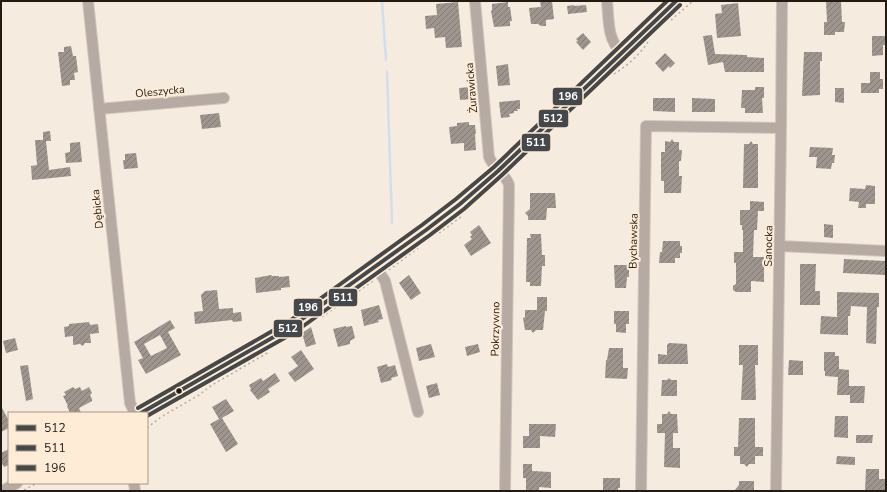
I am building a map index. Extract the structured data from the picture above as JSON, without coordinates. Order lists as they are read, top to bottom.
{
  "streets": {
    "street": [
      "Żurawicka",
      "Oleszycka",
      "Dębicka",
      "Bychawska",
      "Sanocka",
      "Pokrzywno"
    ]
  },
  "crossings": [
    ["Żurawicka", "Pokrzywno"],
    ["Oleszycka", "Dębicka"],
    ["Bychawska", "Sanocka"]
  ],
  "lines": ["transit line 512", "transit line 196", "transit line 511"],
  "legend": ["512", "511", "196"]
}
